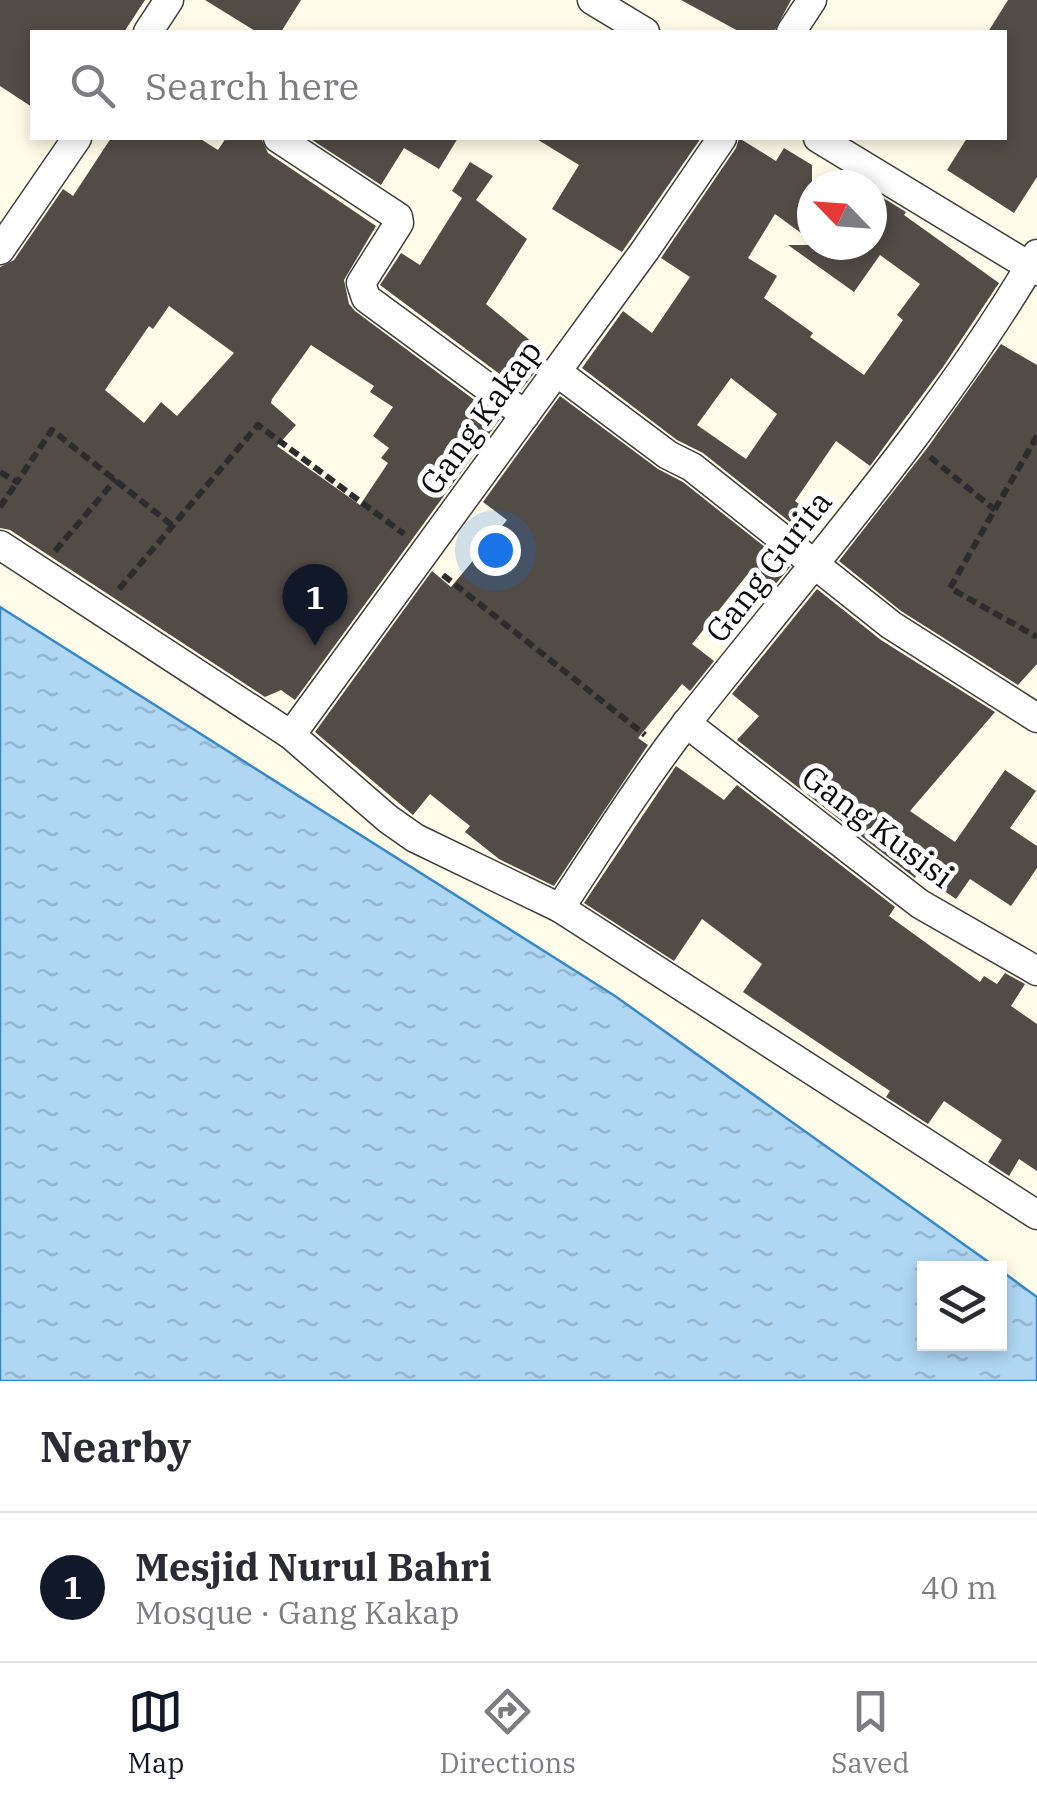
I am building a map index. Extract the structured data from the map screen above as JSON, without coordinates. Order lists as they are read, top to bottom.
{
  "streets": {
    "street": ["Gang Kakap", "Gang Gurita", "Gang Kusisi"]
  },
  "crossings": [
    ["Gang Gurita", "Gang Kusisi"]
  ],
  "north": "top left",
  "page": {
    "search": "Search here",
    "pins": "1",
    "heading": "Nearby",
    "list": [
      {
        "mark": "1",
        "name": "Mesjid Nurul Bahri",
        "note": "Mosque · Gang Kakap",
        "value": "40 m"
      }
    ],
    "nav": ["Map", "Directions", "Saved"]
  }
}
